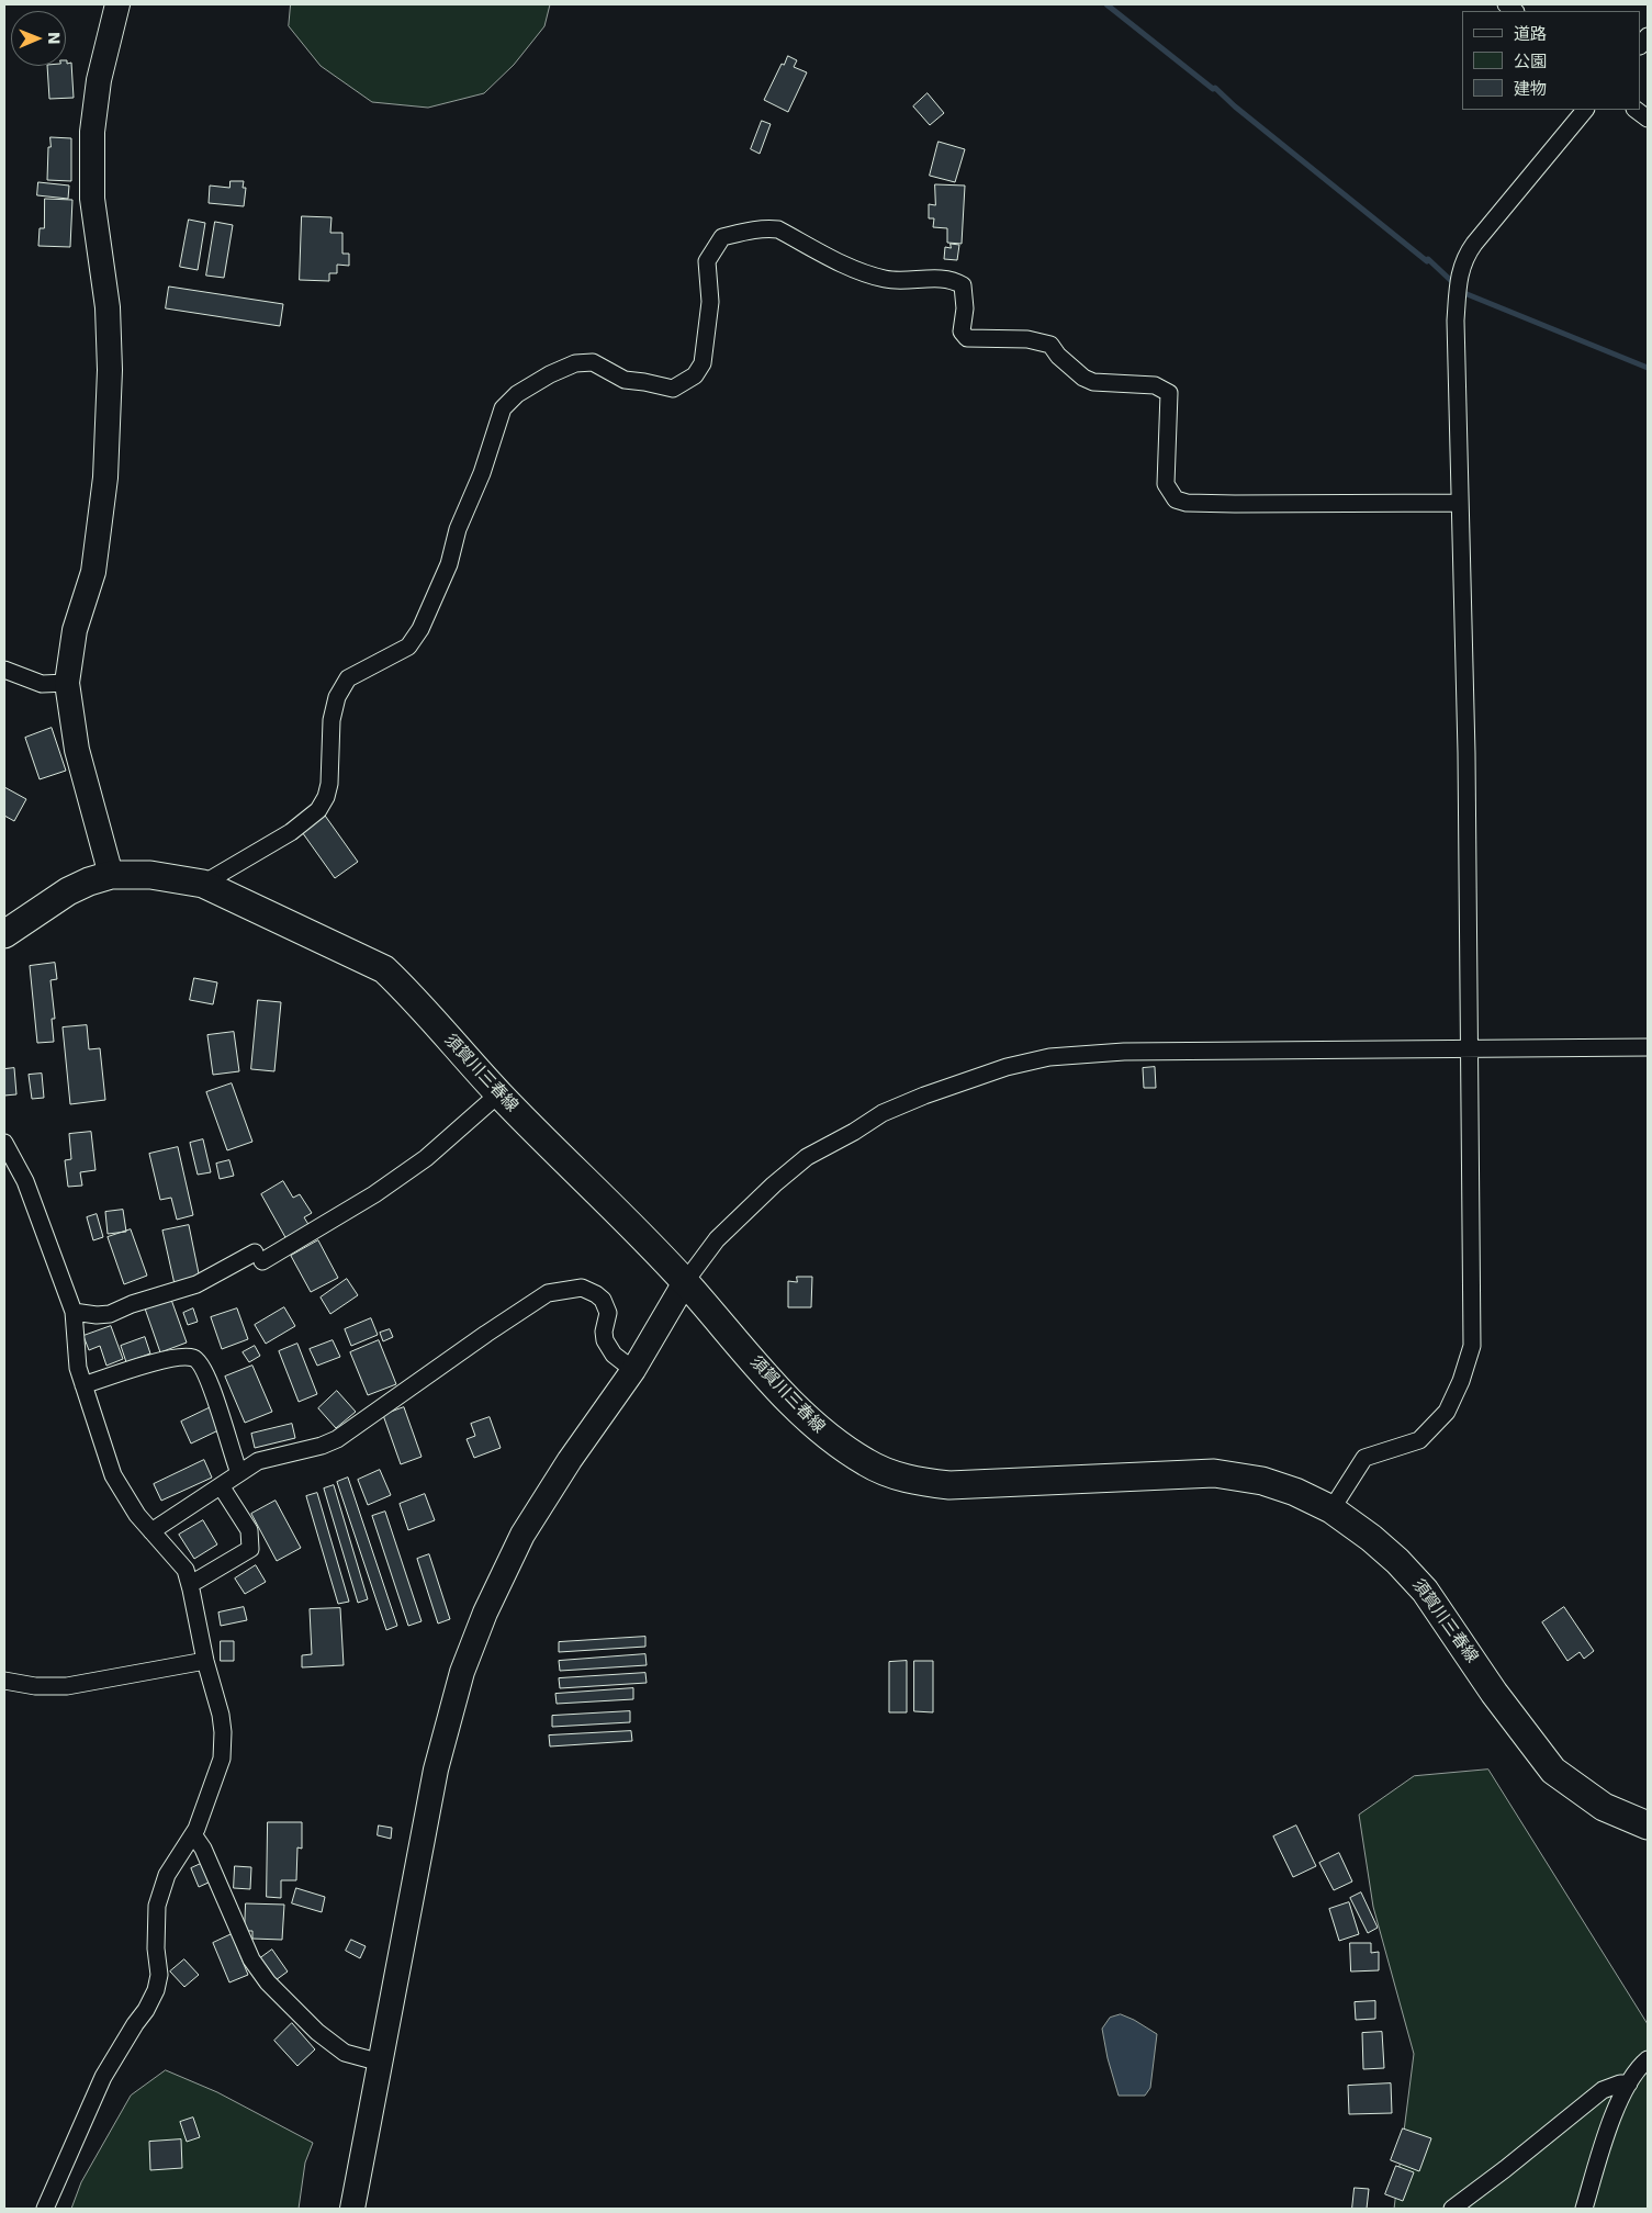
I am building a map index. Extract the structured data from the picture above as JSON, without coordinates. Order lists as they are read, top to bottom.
{
  "streets": {
    "main road": ["須賀川三春線"]
  },
  "legend": ["道路", "公園", "建物"],
  "north": "right"
}
